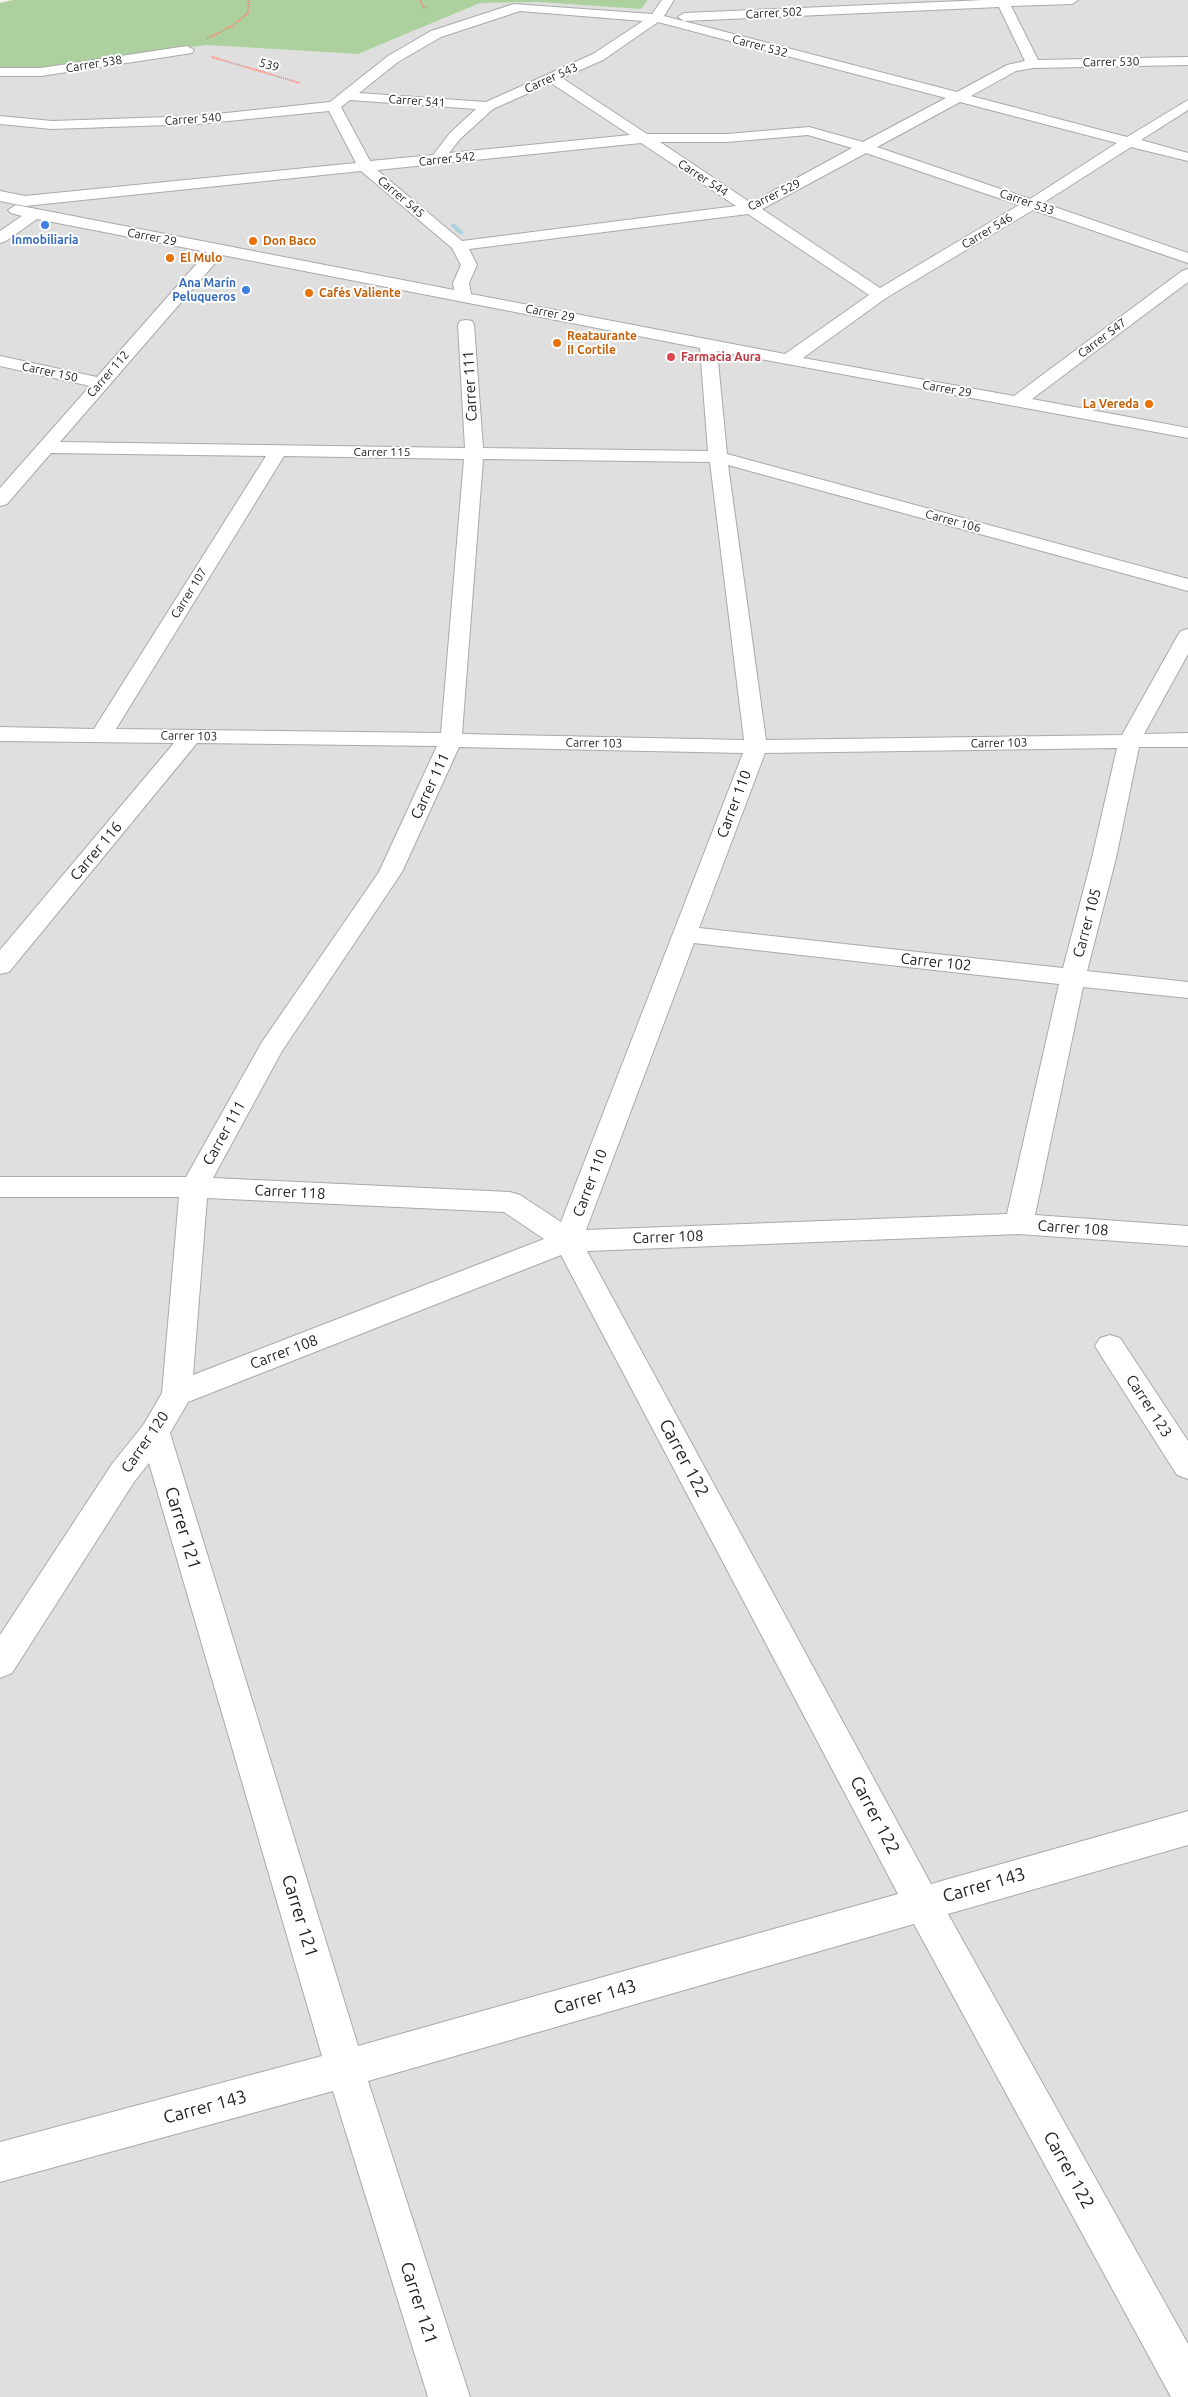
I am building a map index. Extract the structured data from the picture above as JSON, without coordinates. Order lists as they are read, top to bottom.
{
  "streets": {
    "street": [
      "Carrer 502",
      "Carrer 532",
      "Carrer 530",
      "Carrer 538",
      "Carrer 543",
      "Carrer 541",
      "Carrer 540",
      "Carrer 542",
      "Carrer 544",
      "Carrer 529",
      "Carrer 545",
      "Carrer 533",
      "Carrer 546",
      "Carrer 29",
      "Carrer 547",
      "Carrer 150",
      "Carrer 112",
      "Carrer 111",
      "Carrer 115",
      "Carrer 106",
      "Carrer 107",
      "Carrer 103",
      "Carrer 110",
      "Carrer 116",
      "Carrer 105",
      "Carrer 102",
      "Carrer 118",
      "Carrer 108",
      "Carrer 123",
      "Carrer 120",
      "Carrer 122",
      "Carrer 121",
      "Carrer 143"
    ],
    "path": ["539"]
  },
  "crossings": [
    ["Carrer 502", "Carrer 532"],
    ["Carrer 502", "Carrer 543"],
    ["Carrer 532", "539"],
    ["Carrer 532", "Carrer 543"],
    ["Carrer 532", "Carrer 541"],
    ["Carrer 532", "Carrer 540"],
    ["Carrer 532", "Carrer 529"],
    ["Carrer 532", "Carrer 545"],
    ["Carrer 532", "Carrer 546"],
    ["Carrer 530", "Carrer 529"],
    ["Carrer 538", "539"],
    ["539", "Carrer 541"],
    ["539", "Carrer 540"],
    ["539", "Carrer 545"],
    ["Carrer 543", "Carrer 541"],
    ["Carrer 543", "Carrer 542"],
    ["Carrer 543", "Carrer 544"],
    ["Carrer 541", "Carrer 540"],
    ["Carrer 541", "Carrer 545"],
    ["Carrer 540", "Carrer 545"],
    ["Carrer 542", "Carrer 544"],
    ["Carrer 542", "Carrer 529"],
    ["Carrer 542", "Carrer 545"],
    ["Carrer 542", "Carrer 533"],
    ["Carrer 542", "Carrer 29"],
    ["Carrer 544", "Carrer 529"],
    ["Carrer 544", "Carrer 546"],
    ["Carrer 529", "Carrer 545"],
    ["Carrer 529", "Carrer 533"],
    ["Carrer 545", "Carrer 29"],
    ["Carrer 533", "Carrer 546"],
    ["Carrer 546", "Carrer 29"],
    ["Carrer 29", "Carrer 547"],
    ["Carrer 29", "Carrer 112"],
    ["Carrer 29", "Carrer 110"],
    ["Carrer 150", "Carrer 112"],
    ["Carrer 112", "Carrer 115"],
    ["Carrer 111", "Carrer 115"],
    ["Carrer 111", "Carrer 103"],
    ["Carrer 111", "Carrer 118"],
    ["Carrer 111", "Carrer 120"],
    ["Carrer 115", "Carrer 106"],
    ["Carrer 115", "Carrer 107"],
    ["Carrer 115", "Carrer 110"],
    ["Carrer 106", "Carrer 110"],
    ["Carrer 107", "Carrer 103"],
    ["Carrer 103", "Carrer 110"],
    ["Carrer 103", "Carrer 116"],
    ["Carrer 103", "Carrer 105"],
    ["Carrer 110", "Carrer 102"],
    ["Carrer 110", "Carrer 118"],
    ["Carrer 110", "Carrer 108"],
    ["Carrer 110", "Carrer 122"],
    ["Carrer 105", "Carrer 102"],
    ["Carrer 105", "Carrer 108"],
    ["Carrer 118", "Carrer 108"],
    ["Carrer 118", "Carrer 120"],
    ["Carrer 118", "Carrer 122"],
    ["Carrer 108", "Carrer 120"],
    ["Carrer 108", "Carrer 122"],
    ["Carrer 120", "Carrer 121"],
    ["Carrer 122", "Carrer 143"],
    ["Carrer 121", "Carrer 143"]
  ],
  "places": [
    "Inmobiliaria",
    "Don Baco",
    "El Mulo",
    "Ana Marín Peluqueros",
    "Cafés Valiente",
    "Reataurante II Cortile",
    "Farmacia Aura",
    "La Vereda"
  ]
}
